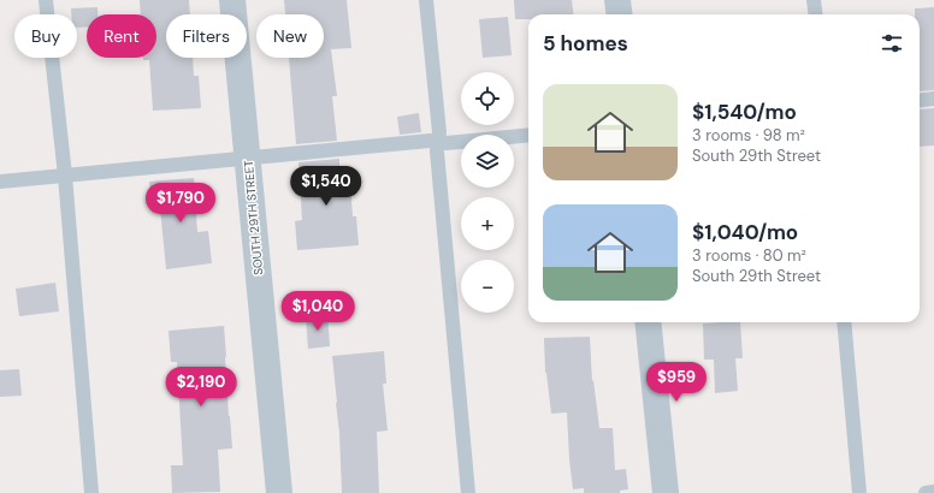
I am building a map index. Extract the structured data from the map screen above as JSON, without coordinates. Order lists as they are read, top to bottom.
{
  "streets": {
    "street": ["SOUTH 29TH STREET"]
  },
  "page": {
    "chip": [
      "Buy",
      "Rent",
      "Filters",
      "New"
    ],
    "heading": "5 homes",
    "map_buttons": ["+", "−"],
    "list": [
      {
        "name": "$1,540/mo",
        "note": "3 rooms · 98 m² · South 29th Street"
      },
      {
        "name": "$1,040/mo",
        "note": "3 rooms · 80 m² · South 29th Street"
      }
    ],
    "price": [
      "$1,540",
      "$1,790",
      "$1,040",
      "$959",
      "$2,190"
    ]
  }
}
